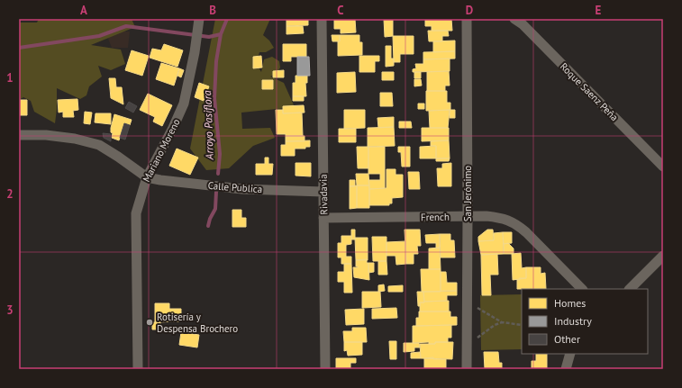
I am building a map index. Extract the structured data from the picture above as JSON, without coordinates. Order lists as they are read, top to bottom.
{
  "streets": {
    "street": [
      "Roque Saenz Peña",
      "Mariano Moreno",
      "Calle Publica",
      "San Jerónimo",
      "Rivadavia",
      "French"
    ]
  },
  "crossings": [
    ["Mariano Moreno", "Calle Publica"],
    ["Calle Publica", "Rivadavia"],
    ["San Jerónimo", "French"],
    ["Rivadavia", "French"]
  ],
  "water": ["Arroyo Pasiflora"],
  "places": ["Rotisería y Despensa Brochero"],
  "legend": ["Homes", "Industry", "Other"],
  "grid": {
    "columns": [
      "A",
      "B",
      "C",
      "D",
      "E"
    ],
    "rows": ["1", "2", "3"]
  }
}
